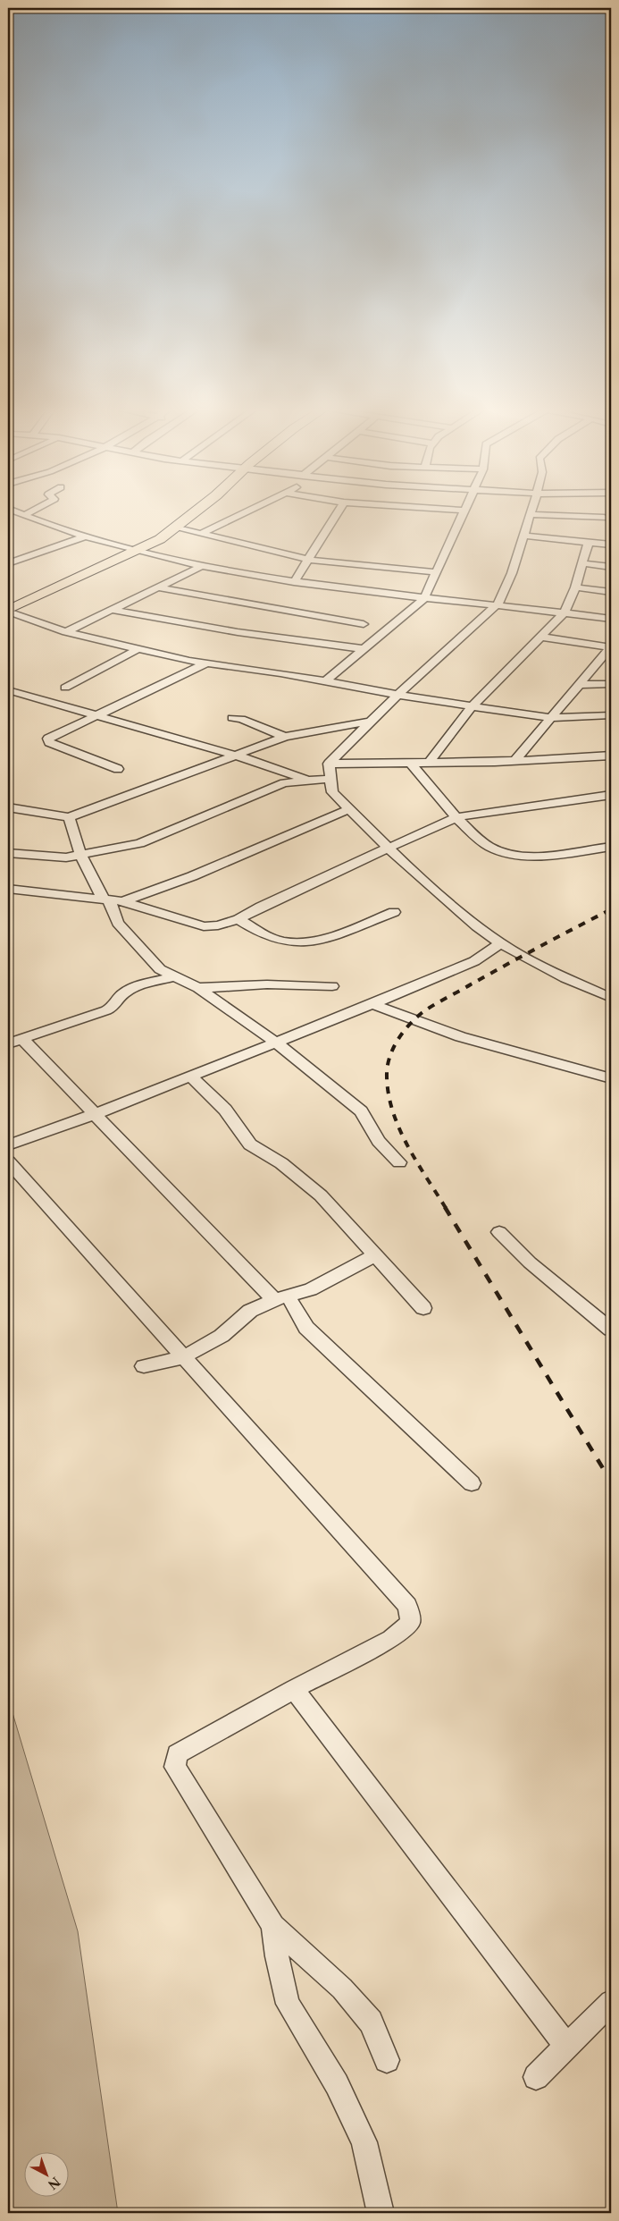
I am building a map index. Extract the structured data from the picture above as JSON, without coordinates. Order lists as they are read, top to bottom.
{
  "north": "bottom right"
}
